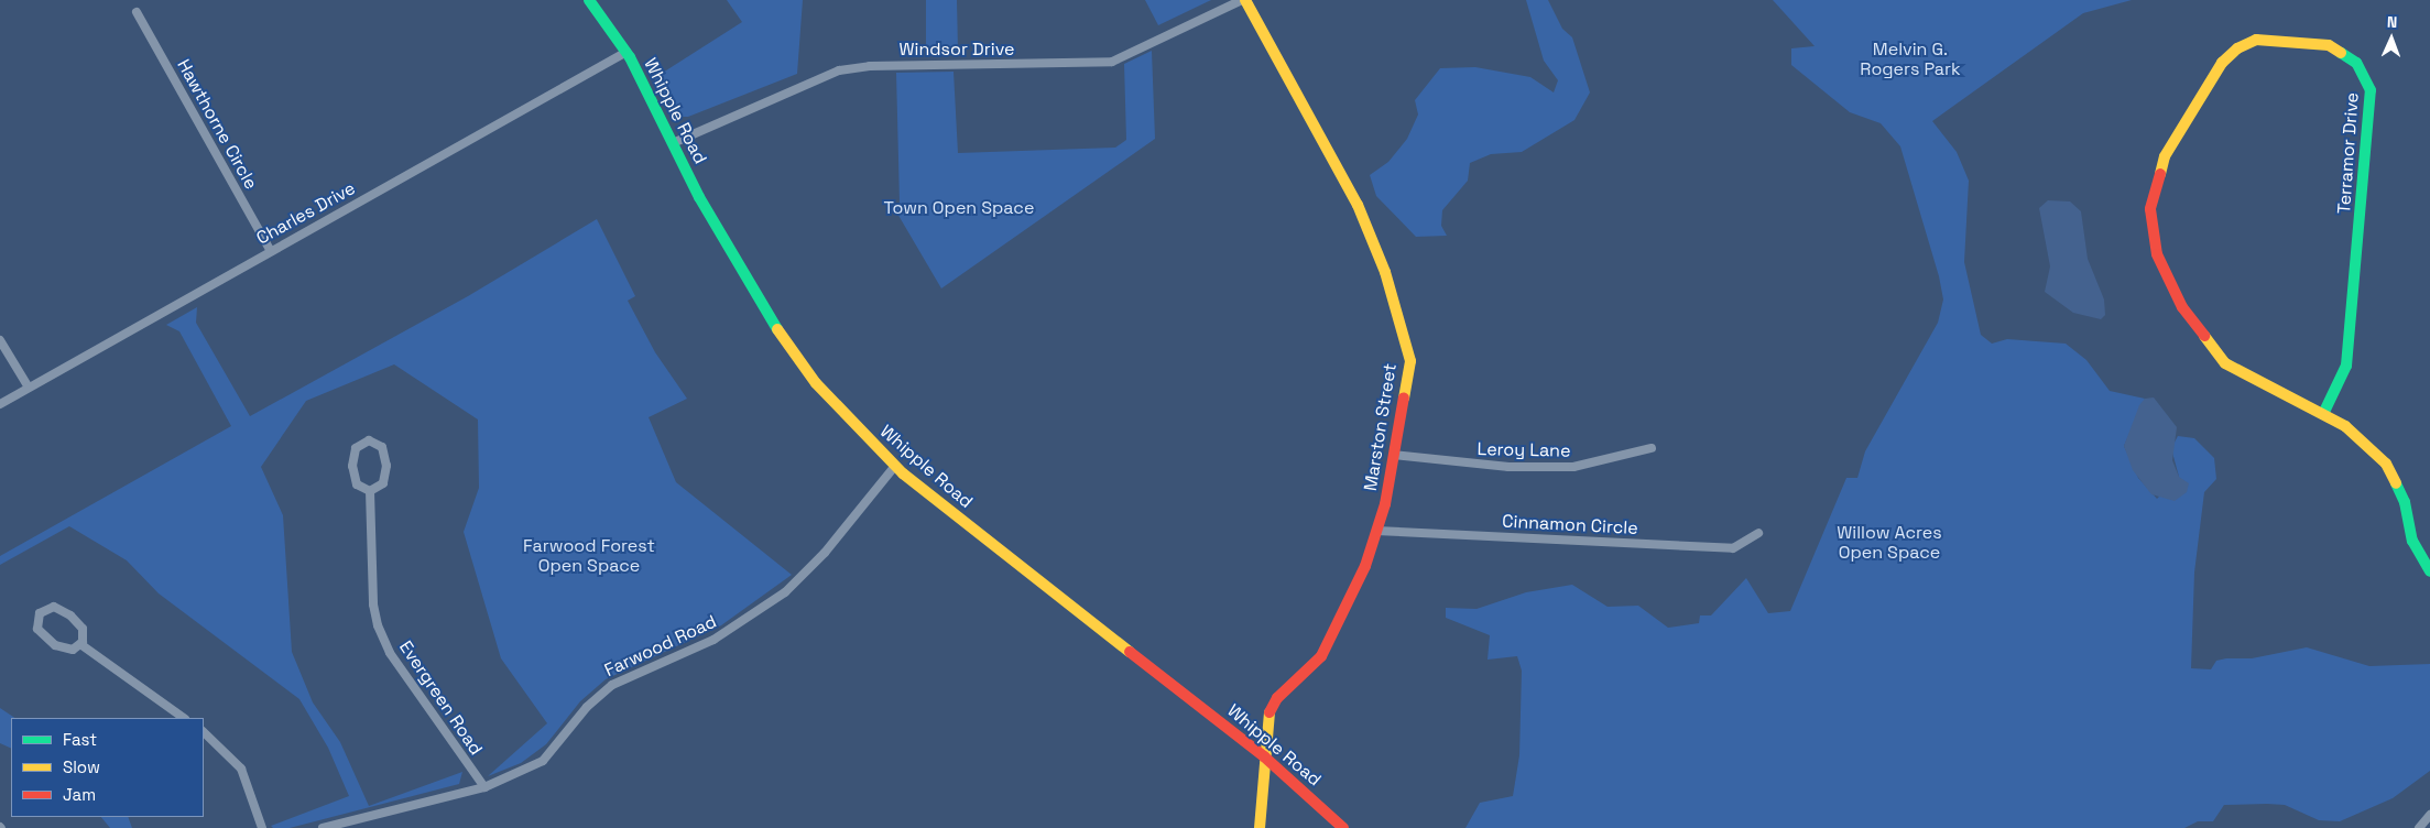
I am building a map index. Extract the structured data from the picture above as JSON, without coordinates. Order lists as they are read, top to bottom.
{
  "streets": {
    "street": [
      "Windsor Drive",
      "Whipple Road",
      "Hawthorne Circle",
      "Terramor Drive",
      "Charles Drive",
      "Marston Street",
      "Leroy Lane",
      "Cinnamon Circle",
      "Farwood Road",
      "Evergreen Road"
    ]
  },
  "crossings": [
    ["Windsor Drive", "Whipple Road"],
    ["Windsor Drive", "Marston Street"],
    ["Whipple Road", "Charles Drive"],
    ["Whipple Road", "Marston Street"],
    ["Whipple Road", "Farwood Road"],
    ["Hawthorne Circle", "Charles Drive"],
    ["Marston Street", "Leroy Lane"],
    ["Marston Street", "Cinnamon Circle"],
    ["Farwood Road", "Evergreen Road"]
  ],
  "parks": [
    "Melvin G. Rogers Park",
    "Town Open Space",
    "Willow Acres Open Space",
    "Farwood Forest Open Space"
  ],
  "legend": ["Fast", "Slow", "Jam"],
  "north": "top"
}
